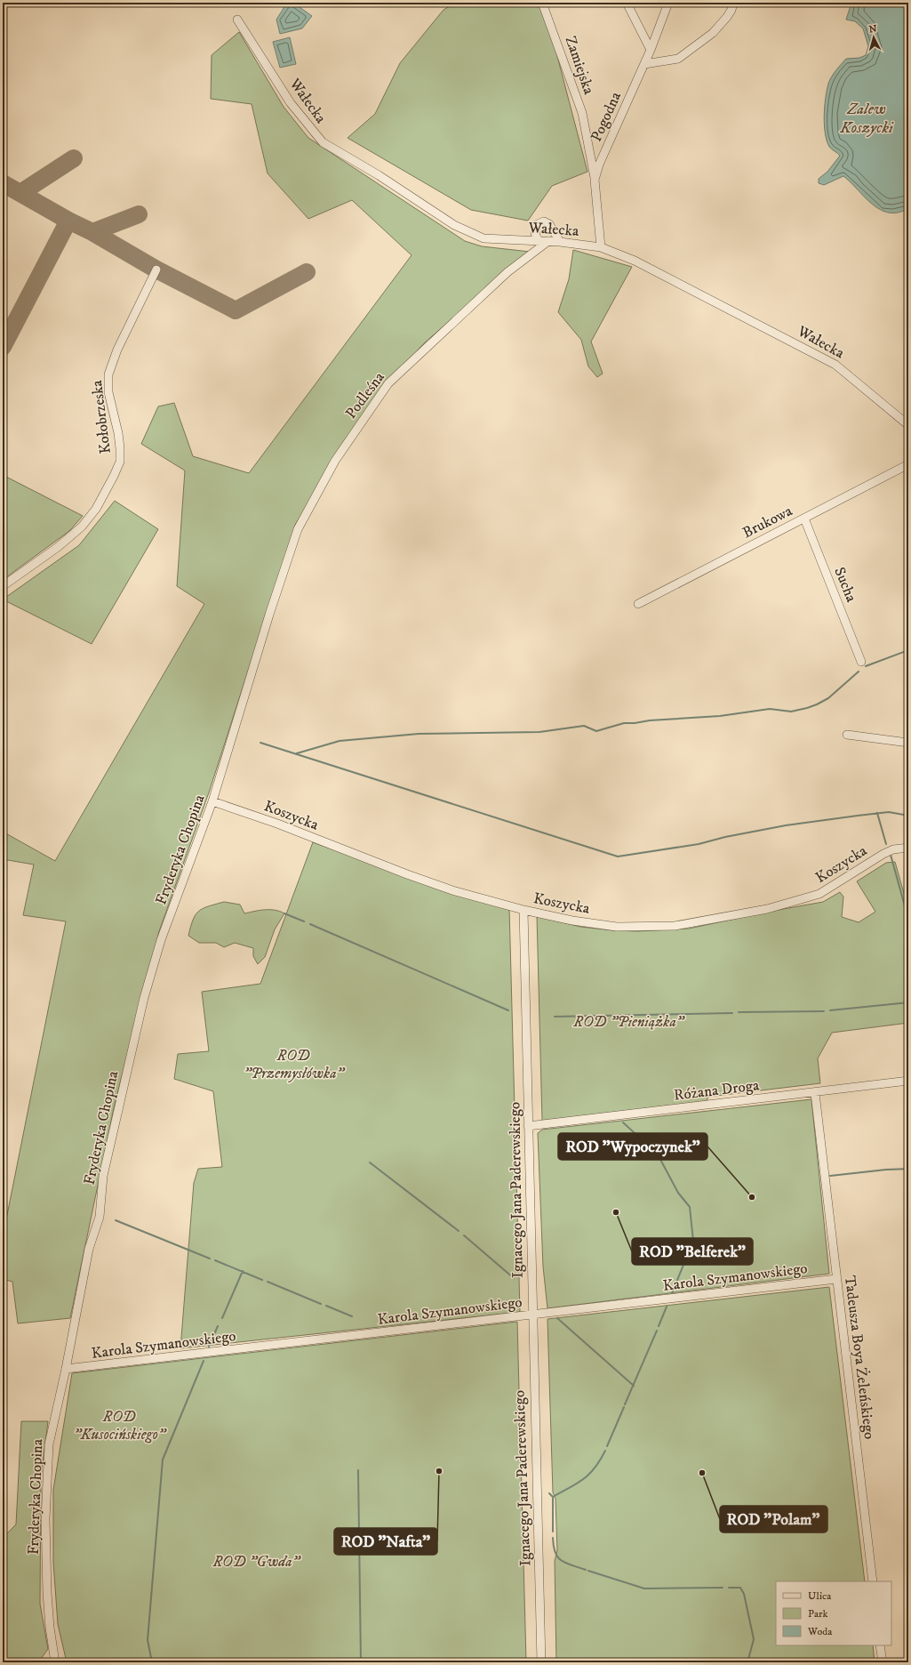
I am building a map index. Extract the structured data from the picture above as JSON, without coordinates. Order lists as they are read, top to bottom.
{
  "streets": {
    "street": [
      "Zamiejska",
      "Wałecka",
      "Pogodna",
      "Podleśna",
      "Kołobrzeska",
      "Brukowa",
      "Sucha",
      "Koszycka",
      "Fryderyka Chopina",
      "Różana Droga",
      "Ignacego Jana Paderewskiego",
      "Karola Szymanowskiego",
      "Tadeusza Boya Żeleńskiego"
    ]
  },
  "crossings": [
    ["Zamiejska", "Pogodna"],
    ["Wałecka", "Pogodna"],
    ["Wałecka", "Podleśna"],
    ["Podleśna", "Fryderyka Chopina"],
    ["Brukowa", "Sucha"],
    ["Koszycka", "Fryderyka Chopina"],
    ["Koszycka", "Ignacego Jana Paderewskiego"],
    ["Fryderyka Chopina", "Karola Szymanowskiego"],
    ["Różana Droga", "Ignacego Jana Paderewskiego"],
    ["Różana Droga", "Tadeusza Boya Żeleńskiego"],
    ["Ignacego Jana Paderewskiego", "Karola Szymanowskiego"],
    ["Karola Szymanowskiego", "Tadeusza Boya Żeleńskiego"]
  ],
  "water": ["Zalew Koszycki"],
  "parks": [
    "ROD \"Pieniążka\"",
    "ROD \"Przemysłówka\"",
    "ROD \"Kusocińskiego\"",
    "ROD \"Gwda\""
  ],
  "places": [
    "ROD \"Wypoczynek\"",
    "ROD \"Belferek\"",
    "ROD \"Nafta\"",
    "ROD \"Polam\""
  ],
  "legend": ["Ulica", "Park", "Woda"],
  "north": "top"
}
